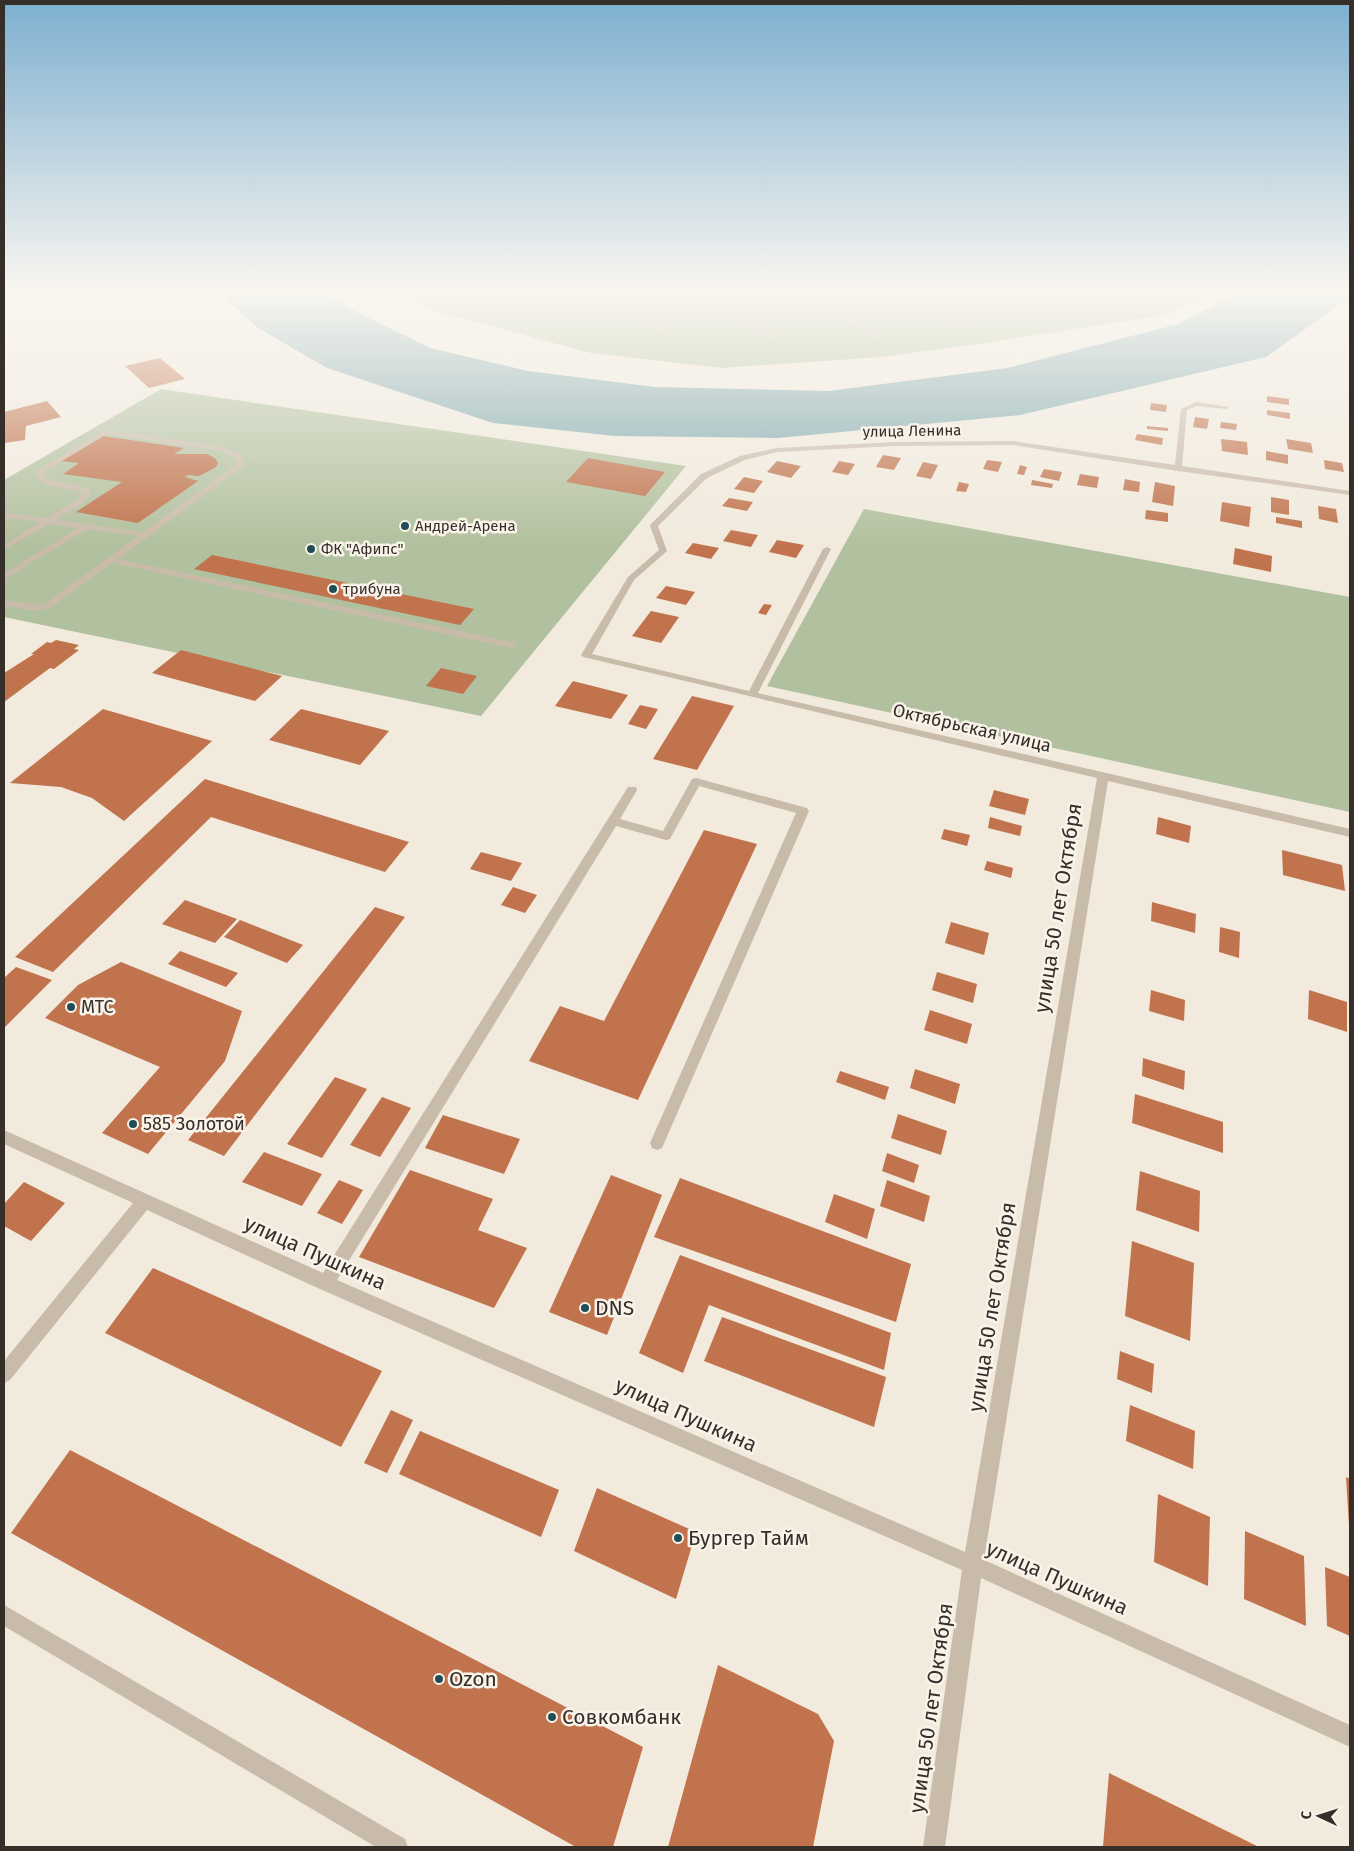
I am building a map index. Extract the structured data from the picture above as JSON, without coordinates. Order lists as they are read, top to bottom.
{
  "streets": {
    "street": [
      "улица Ленина",
      "Октябрьская улица",
      "улица 50 лет Октября",
      "улица Пушкина"
    ]
  },
  "crossings": [
    ["улица Ленина", "Октябрьская улица"],
    ["Октябрьская улица", "улица 50 лет Октября"],
    ["улица 50 лет Октября", "улица Пушкина"]
  ],
  "places": [
    "Андрей-Арена",
    "ФК \"Афипс\"",
    "трибуна",
    "МТС",
    "585 Золотой",
    "DNS",
    "Бургер Тайм",
    "Ozon",
    "Совкомбанк"
  ],
  "north": "left"
}
